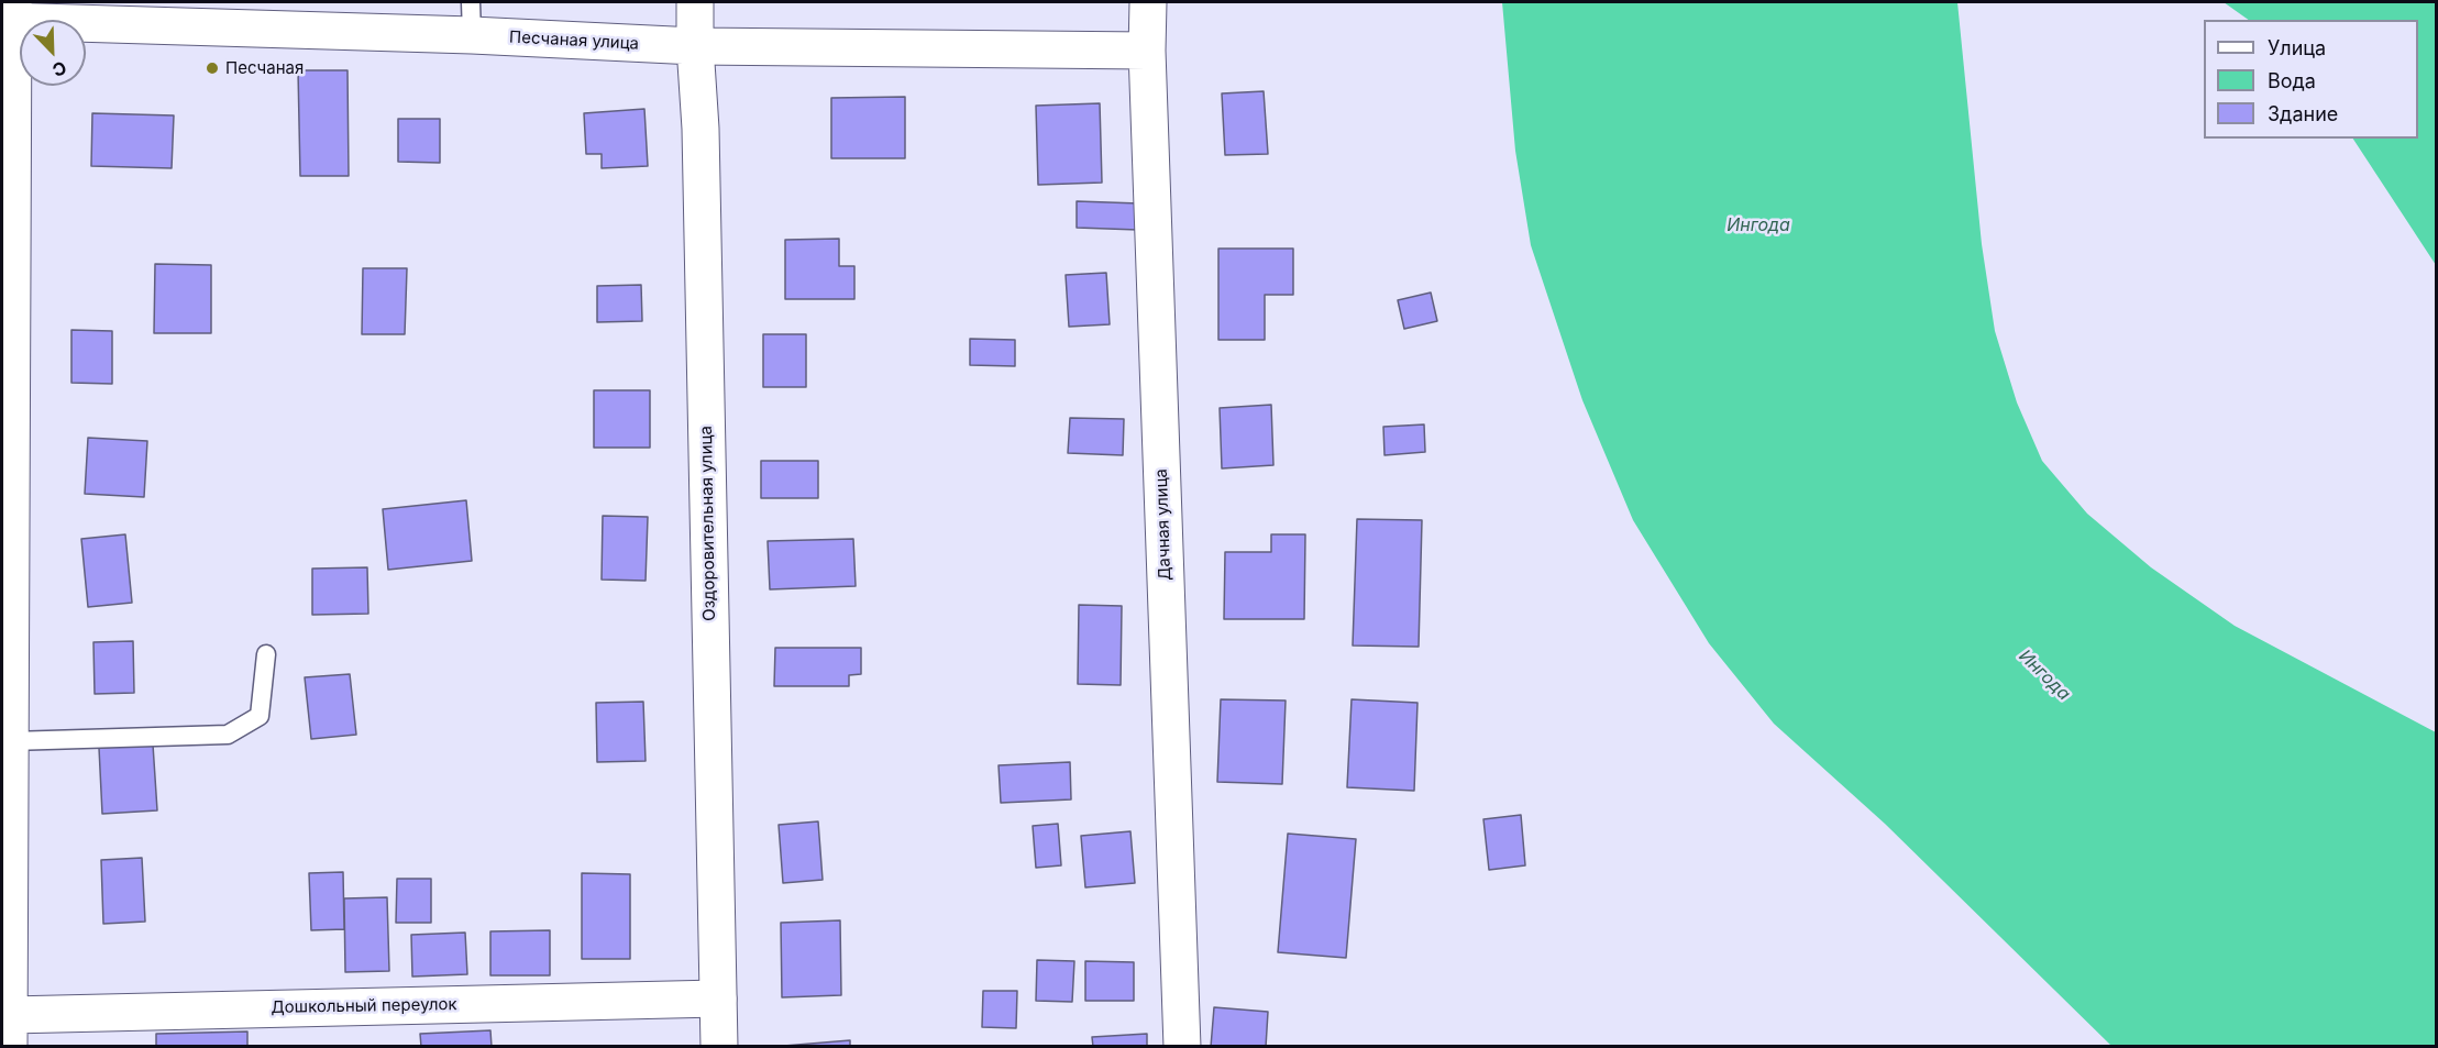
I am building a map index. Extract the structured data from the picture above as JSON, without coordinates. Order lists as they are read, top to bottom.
{
  "streets": {
    "street": [
      "Песчаная улица",
      "Оздоровительная улица",
      "Дачная улица",
      "Дошкольный переулок"
    ]
  },
  "crossings": [
    ["Песчаная улица", "Оздоровительная улица"],
    ["Песчаная улица", "Дачная улица"],
    ["Оздоровительная улица", "Дошкольный переулок"]
  ],
  "water": ["Ингода"],
  "places": ["Песчаная"],
  "legend": ["Улица", "Вода", "Здание"],
  "north": "bottom right"
}
